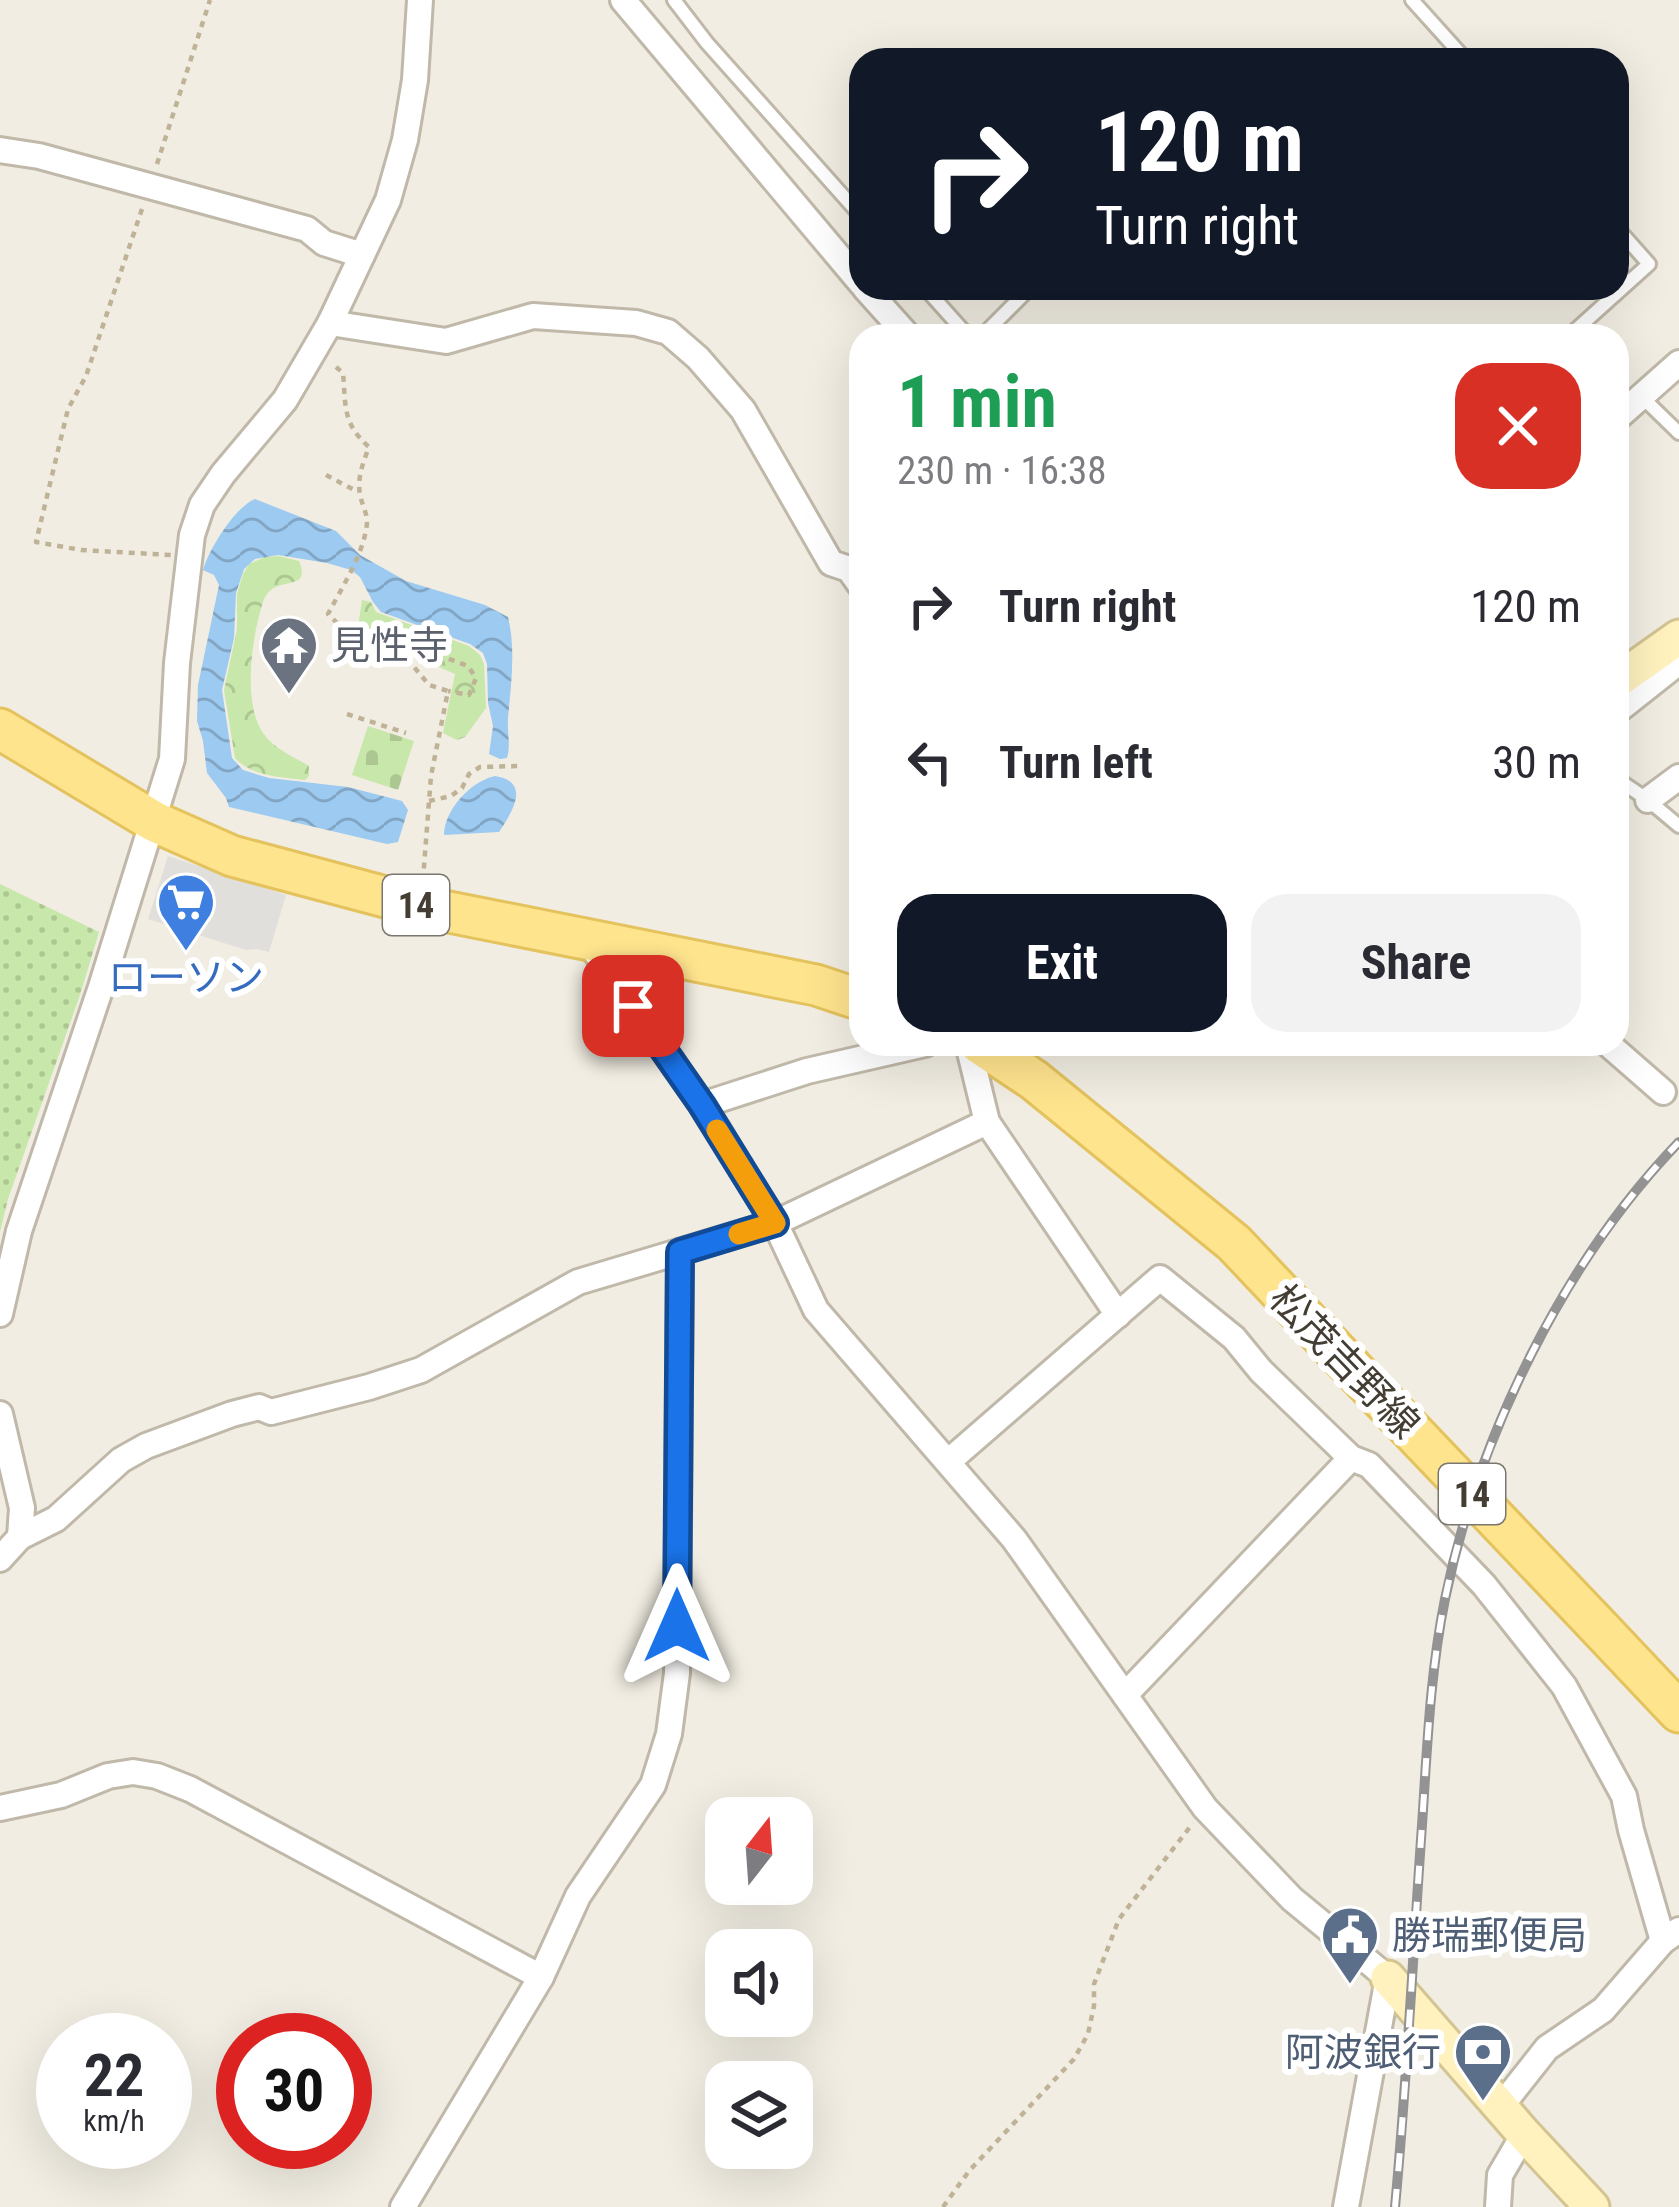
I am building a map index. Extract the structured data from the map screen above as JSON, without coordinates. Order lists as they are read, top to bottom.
{
  "streets": {
    "main road": ["14", "松茂吉野線"]
  },
  "places": {
    "temple": ["見性寺"],
    "supermarket": ["ローソン"],
    "public building": ["勝瑞郵便局"],
    "bank": ["阿波銀行"]
  },
  "north": "top",
  "page": {
    "turn": ["120 m", "Turn right"],
    "heading": ["1 min", "230 m · 16:38"],
    "list": [
      {
        "name": "Turn right",
        "value": "120 m"
      },
      {
        "name": "Turn left",
        "value": "30 m"
      }
    ],
    "buttons": ["Exit", "Share"],
    "speed": "22 km/h",
    "limit": "30"
  }
}
